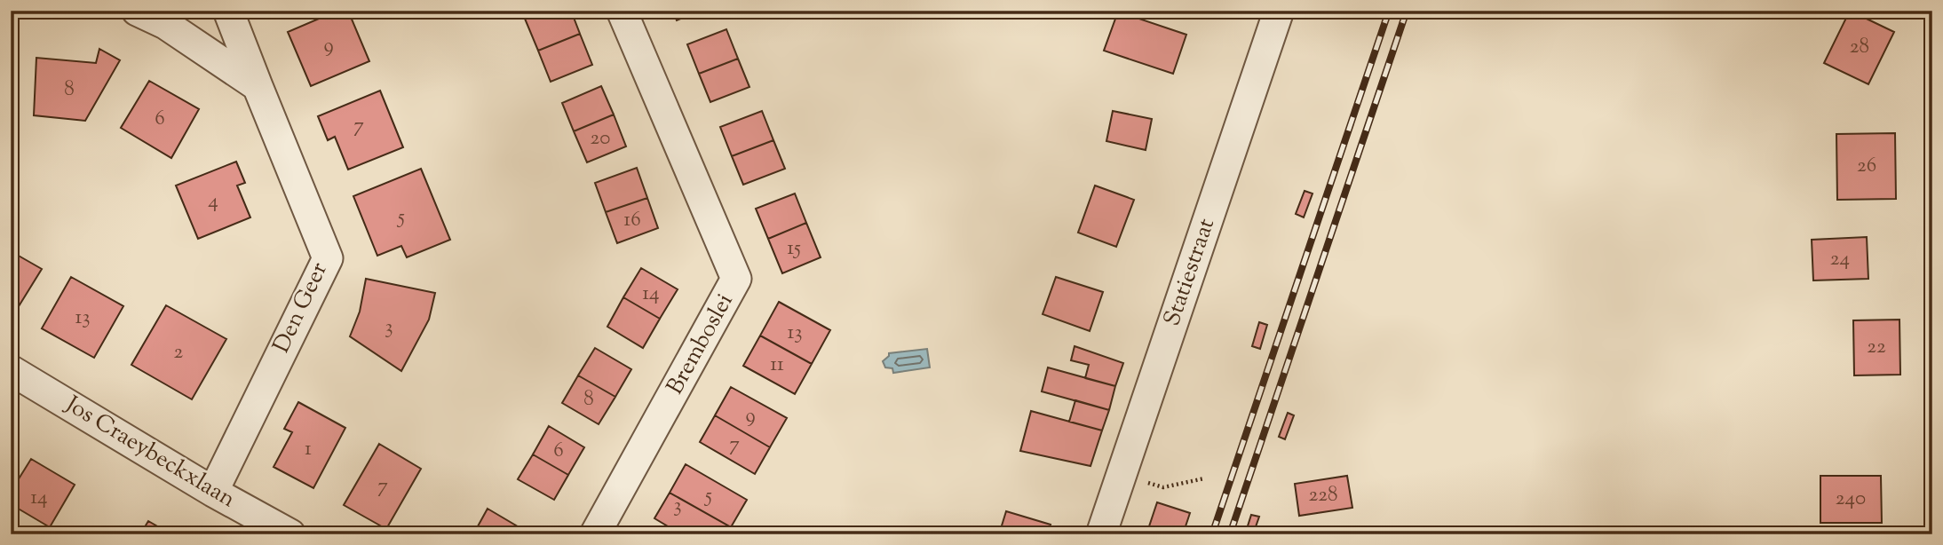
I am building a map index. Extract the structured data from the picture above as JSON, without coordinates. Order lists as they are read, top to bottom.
{
  "streets": {
    "street": [
      "Statiestraat",
      "Den Geer",
      "Bremboslei",
      "Jos Craeybeckxlaan"
    ]
  },
  "crossings": [
    ["Den Geer", "Jos Craeybeckxlaan"]
  ],
  "house_numbers": [
    "9",
    "28",
    "8",
    "6",
    "7",
    "20",
    "26",
    "4",
    "5",
    "16",
    "15",
    "24",
    "14",
    "13",
    "3",
    "13",
    "22",
    "2",
    "11",
    "8",
    "9",
    "7",
    "1",
    "6",
    "7",
    "228",
    "5",
    "14",
    "240",
    "3"
  ]
}
